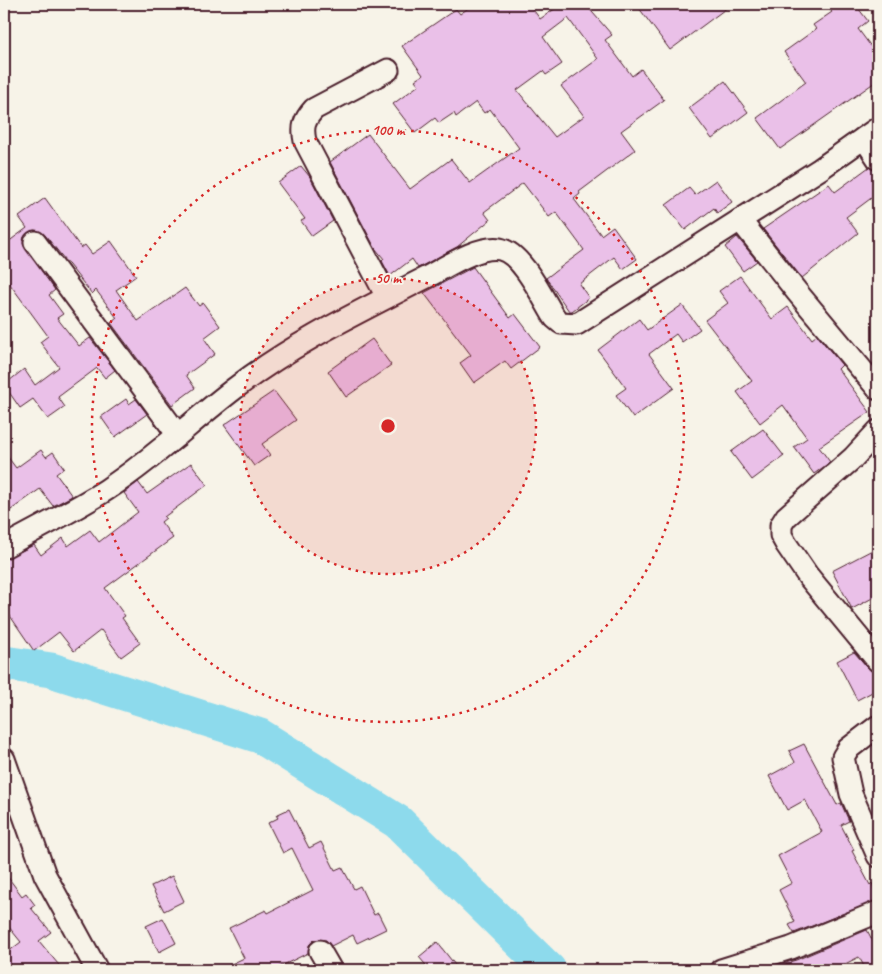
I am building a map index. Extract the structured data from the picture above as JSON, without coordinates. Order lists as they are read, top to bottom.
{
  "rings": ["100 m", "50 m"]
}
